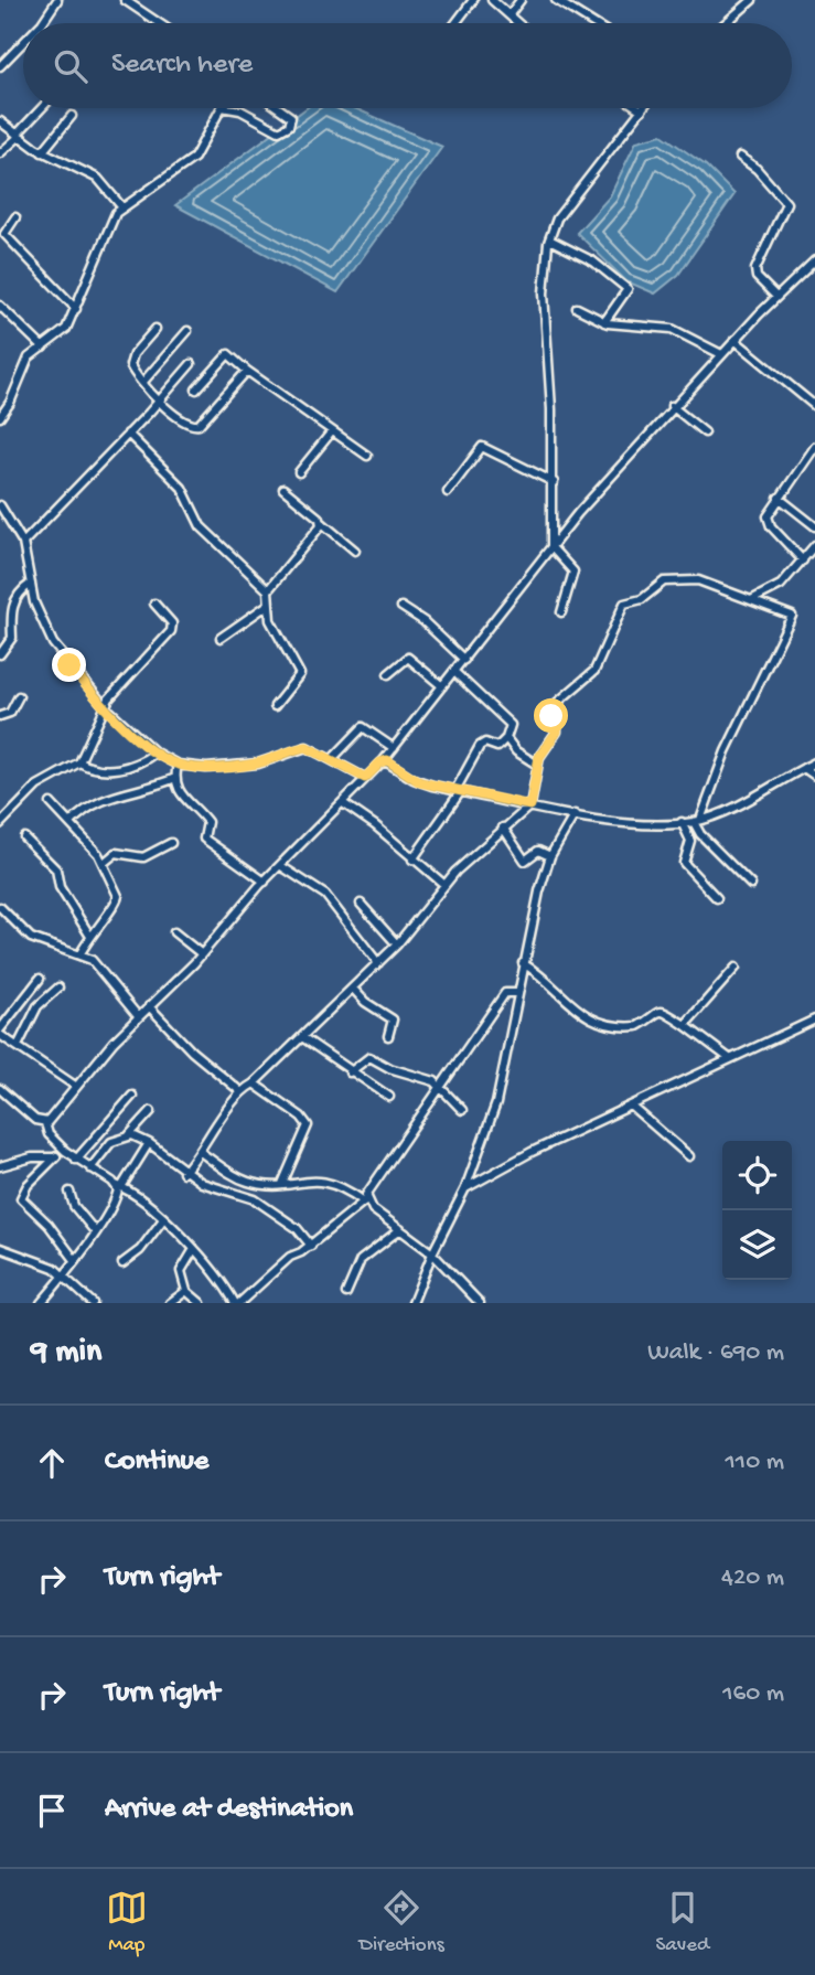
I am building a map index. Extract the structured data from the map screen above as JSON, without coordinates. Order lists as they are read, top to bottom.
{
  "page": {
    "search": "Search here",
    "heading": ["9 min", "Walk · 690 m"],
    "list": [
      ["Continue", "110 m"],
      ["Turn right", "420 m"],
      ["Turn right", "160 m"],
      "Arrive at destination"
    ],
    "nav": ["Map", "Directions", "Saved"]
  }
}
